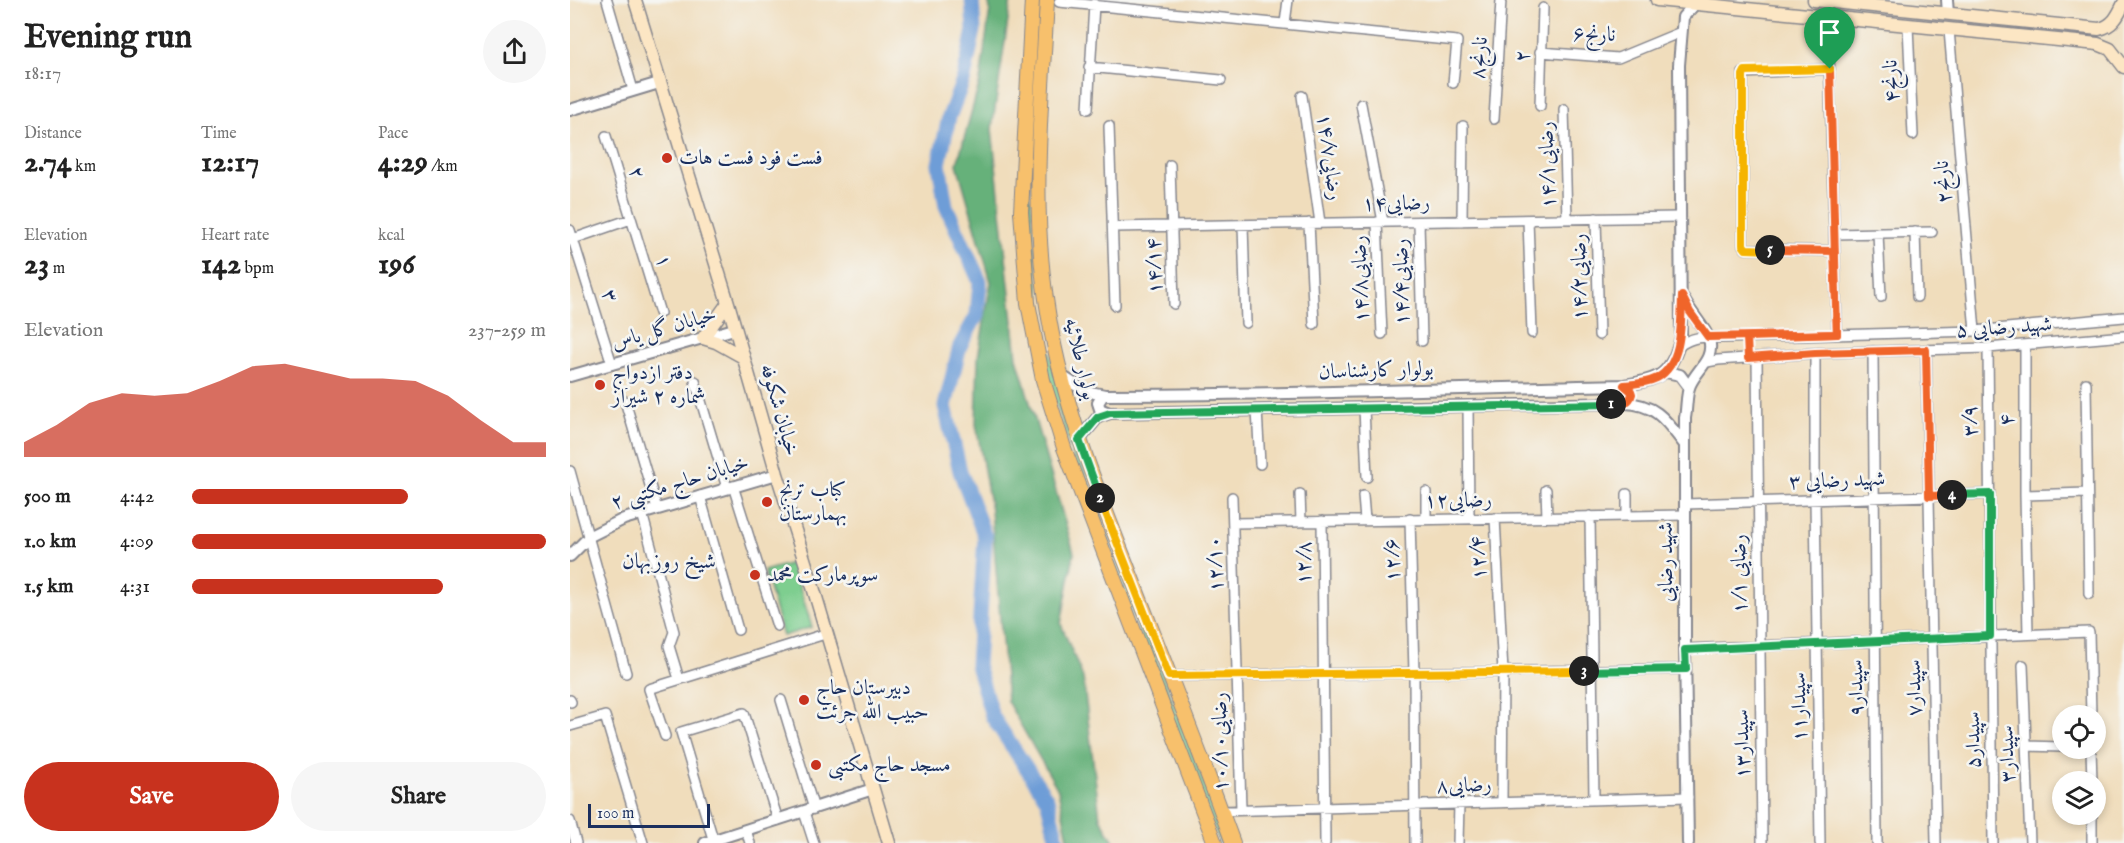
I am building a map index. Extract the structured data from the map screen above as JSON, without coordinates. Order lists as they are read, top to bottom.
{
  "streets": {
    "main road": ["بولوار طلائیه", "خیابان شکوفه"],
    "street": [
      "نارنج۶",
      "۲",
      "نارنج۸",
      "نارنج۴",
      "رضایی۱۴/۷",
      "۱۴/۱رضایی",
      "نارنج۲",
      "رضایی۱۴",
      "۱",
      "۱۴/۱۴",
      "رضایی۱۴/۲",
      "رضایی۱۴/۸",
      "رضایی۱۴/۴",
      "۳",
      "شهید رضایی ۵",
      "خیابان گل یاس",
      "بولوار کارشناسان",
      "۴",
      "۳/۹",
      "شهید رضایی ۳",
      "خیابان حاج مکتبی ۲",
      "رضایی۱۲",
      "۱۲/۴",
      "۱۲/۶",
      "شهید رضایی",
      "۱۲/۸",
      "۱۲/۱۰",
      "رضایی ۱/۱",
      "سپیدار۹",
      "سپیدار۷",
      "سپیدار۱۱",
      "سپیدار۵",
      "رضایی۱۰/۱۰",
      "سپیدار۱۳",
      "سپیدار۳",
      "رضایی۸"
    ]
  },
  "crossings": [
    ["نارنج۶", "۲"],
    ["۲", "۱"],
    ["رضایی۱۴/۷", "رضایی۱۴"],
    ["۱۴/۱رضایی", "رضایی۱۴"],
    ["نارنج۲", "شهید رضایی ۵"],
    ["رضایی۱۴", "۱۴/۱۴"],
    ["رضایی۱۴", "رضایی۱۴/۲"],
    ["رضایی۱۴", "رضایی۱۴/۸"],
    ["رضایی۱۴", "رضایی۱۴/۴"],
    ["۳", "خیابان گل یاس"],
    ["شهید رضایی ۵", "۴"],
    ["شهید رضایی ۵", "۳/۹"],
    ["شهید رضایی ۵", "شهید رضایی"],
    ["شهید رضایی ۵", "رضایی ۱/۱"],
    ["شهید رضایی ۵", "سپیدار۹"],
    ["شهید رضایی ۵", "سپیدار۷"],
    ["شهید رضایی ۵", "سپیدار۱۱"],
    ["خیابان گل یاس", "خیابان شکوفه"],
    ["بولوار طلائیه", "بولوار کارشناسان"],
    ["بولوار طلائیه", "رضایی۸"],
    ["بولوار کارشناسان", "شهید رضایی"],
    ["خیابان شکوفه", "خیابان حاج مکتبی ۲"],
    ["۳/۹", "شهید رضایی ۳"],
    ["۳/۹", "سپیدار۵"],
    ["شهید رضایی ۳", "رضایی۱۲"],
    ["شهید رضایی ۳", "شهید رضایی"],
    ["شهید رضایی ۳", "رضایی ۱/۱"],
    ["شهید رضایی ۳", "سپیدار۹"],
    ["شهید رضایی ۳", "سپیدار۷"],
    ["شهید رضایی ۳", "سپیدار۱۱"],
    ["رضایی۱۲", "۱۲/۴"],
    ["رضایی۱۲", "۱۲/۶"],
    ["رضایی۱۲", "شهید رضایی"],
    ["رضایی۱۲", "۱۲/۸"],
    ["رضایی۱۲", "۱۲/۱۰"],
    ["۱۲/۴", "رضایی۸"],
    ["۱۲/۶", "رضایی۸"],
    ["شهید رضایی", "رضایی۸"],
    ["۱۲/۸", "رضایی۸"],
    ["۱۲/۱۰", "رضایی۱۰/۱۰"],
    ["رضایی ۱/۱", "سپیدار۱۳"],
    ["رضایی۱۰/۱۰", "رضایی۸"]
  ],
  "districts": ["شیخ روزبهان"],
  "places": [
    "فست فود فست هات",
    "دفتر ازدواج شماره ۲ شیراز",
    "کباب ترنج بهمارستان",
    "سوپرمارکت محمد",
    "دبیرستان حاج حبیب الله جرئت",
    "مسجد حاج مکتبی"
  ],
  "scale_bar": "100 m",
  "page": {
    "heading": ["Evening run", "18:17"],
    "stats": [
      ["Distance", "2.74 km"],
      ["Time", "12:17"],
      ["Pace", "4:29 /km"],
      ["Elevation", "23 m"],
      ["Heart rate", "142 bpm"],
      ["kcal", "196"]
    ],
    "pins": [
      "5",
      "1",
      "4",
      "2",
      "3"
    ],
    "chart": ["Elevation", "237–259 m"],
    "list": [
      {
        "name": "500 m",
        "note": "4:42"
      },
      {
        "name": "1.0 km",
        "note": "4:09"
      },
      {
        "name": "1.5 km",
        "note": "4:31"
      }
    ],
    "buttons": ["Save", "Share"],
    "scale": "100 m"
  }
}
